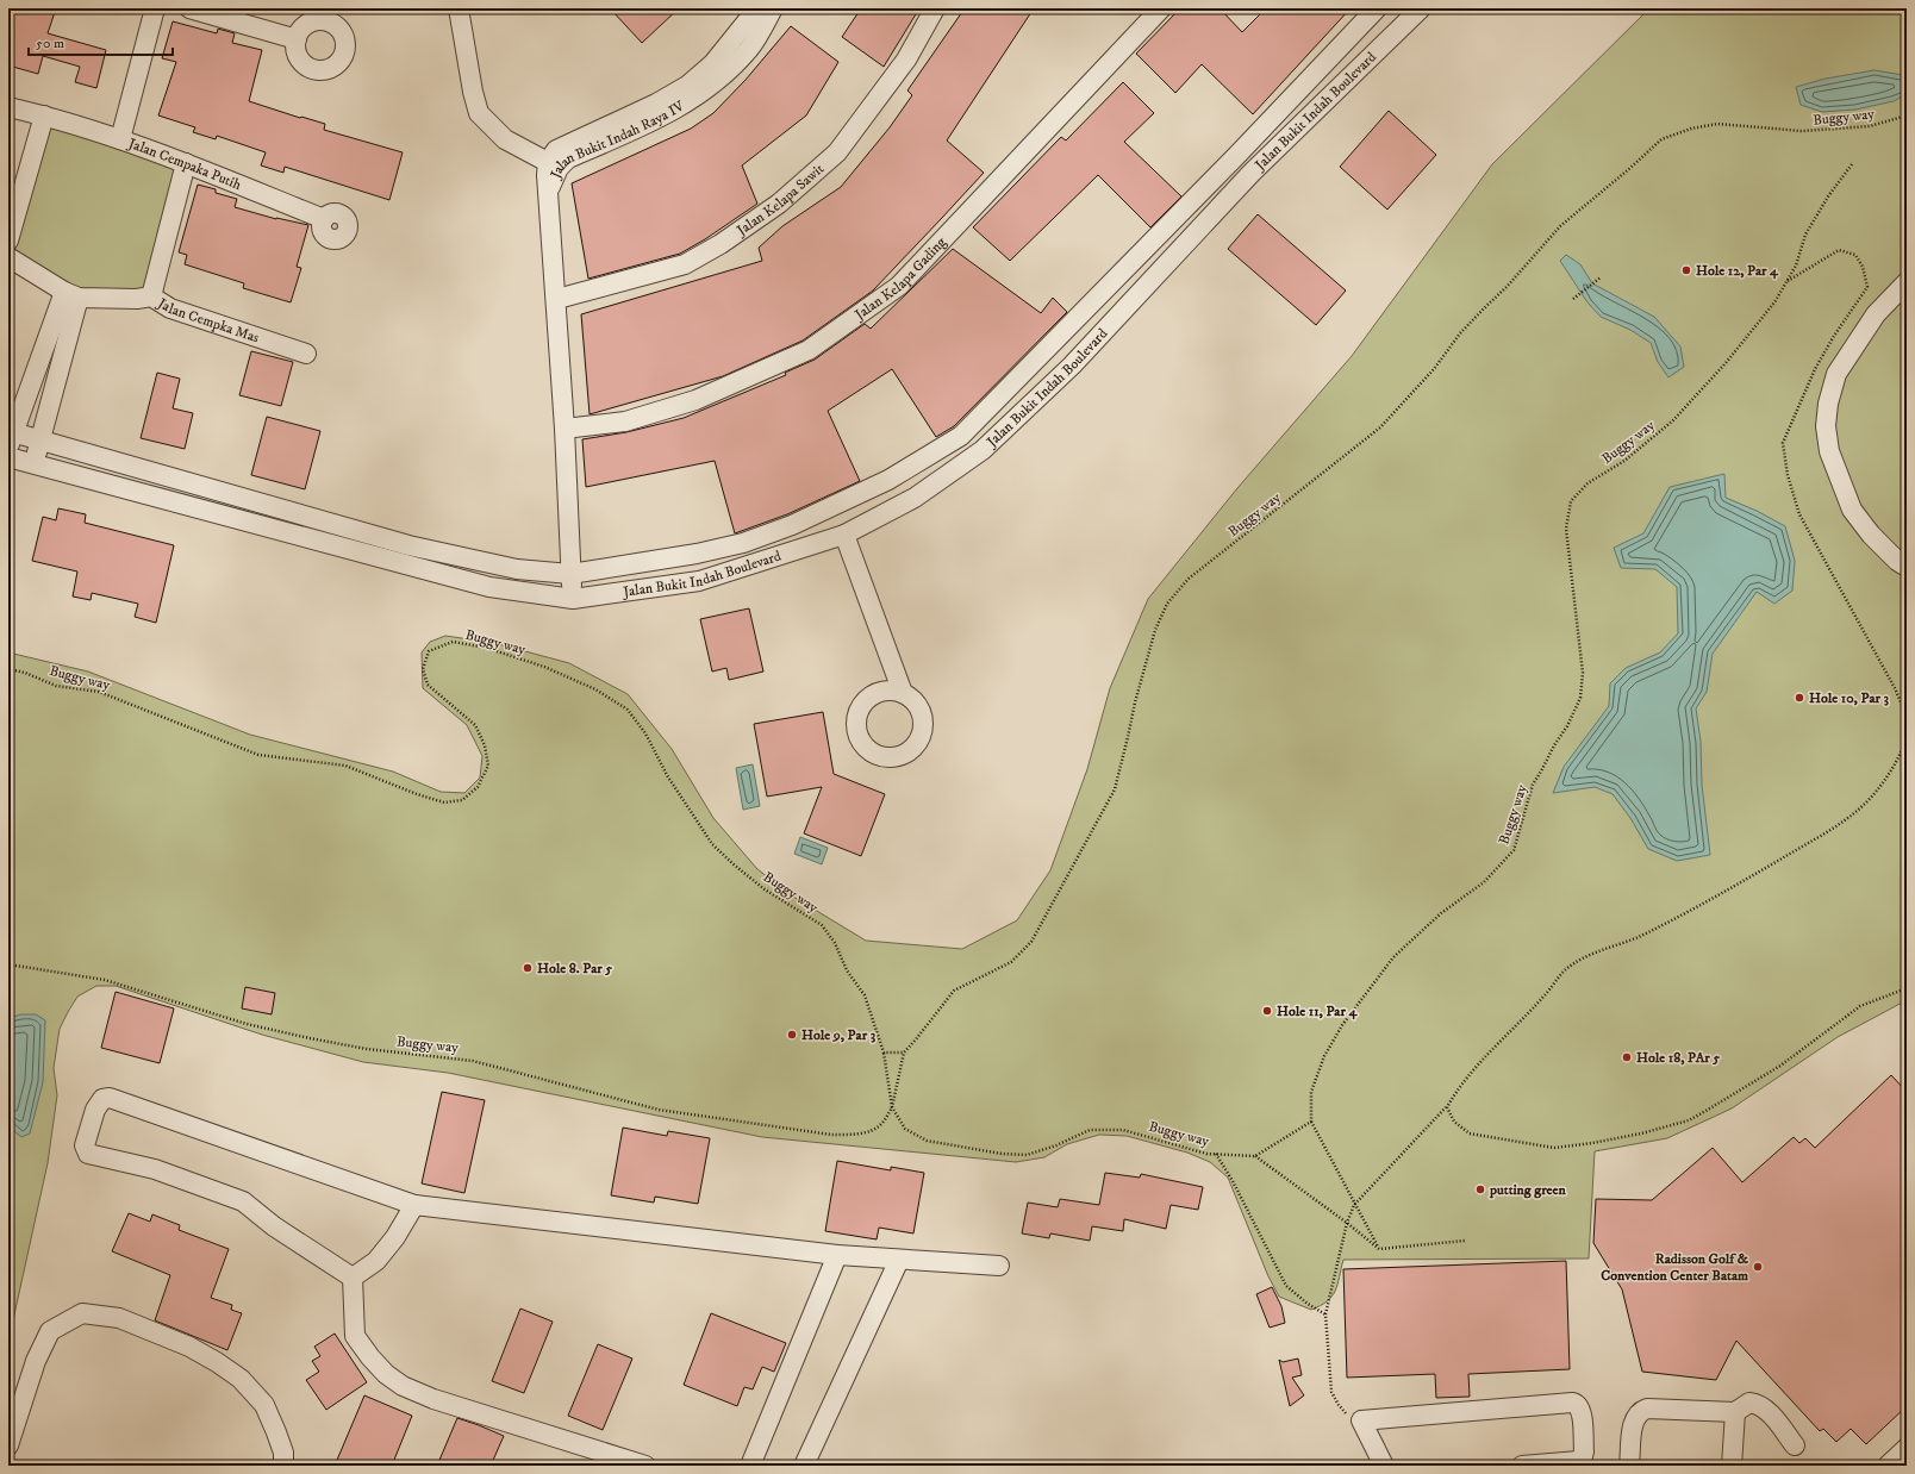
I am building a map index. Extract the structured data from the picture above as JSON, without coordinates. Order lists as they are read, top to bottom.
{
  "streets": {
    "street": [
      "Jalan Bukit Indah Boulevard",
      "Jalan Bukit Indah Raya IV",
      "Jalan Cempaka Putih",
      "Jalan Kelapa Sawit",
      "Jalan Kelapa Gading",
      "Jalan Cempka Mas"
    ],
    "path": ["Buggy way"]
  },
  "crossings": [
    ["Jalan Bukit Indah Raya IV", "Jalan Kelapa Sawit"]
  ],
  "places": [
    "Hole 12, Par 4",
    "Hole 10, Par 3",
    "Hole 8. Par 5",
    "Hole 11, Par 4",
    "Hole 9, Par 3",
    "Hole 18, PAr 5",
    "putting green",
    "Radisson Golf & Convention Center Batam"
  ],
  "scale_bar": "50 m"
}
